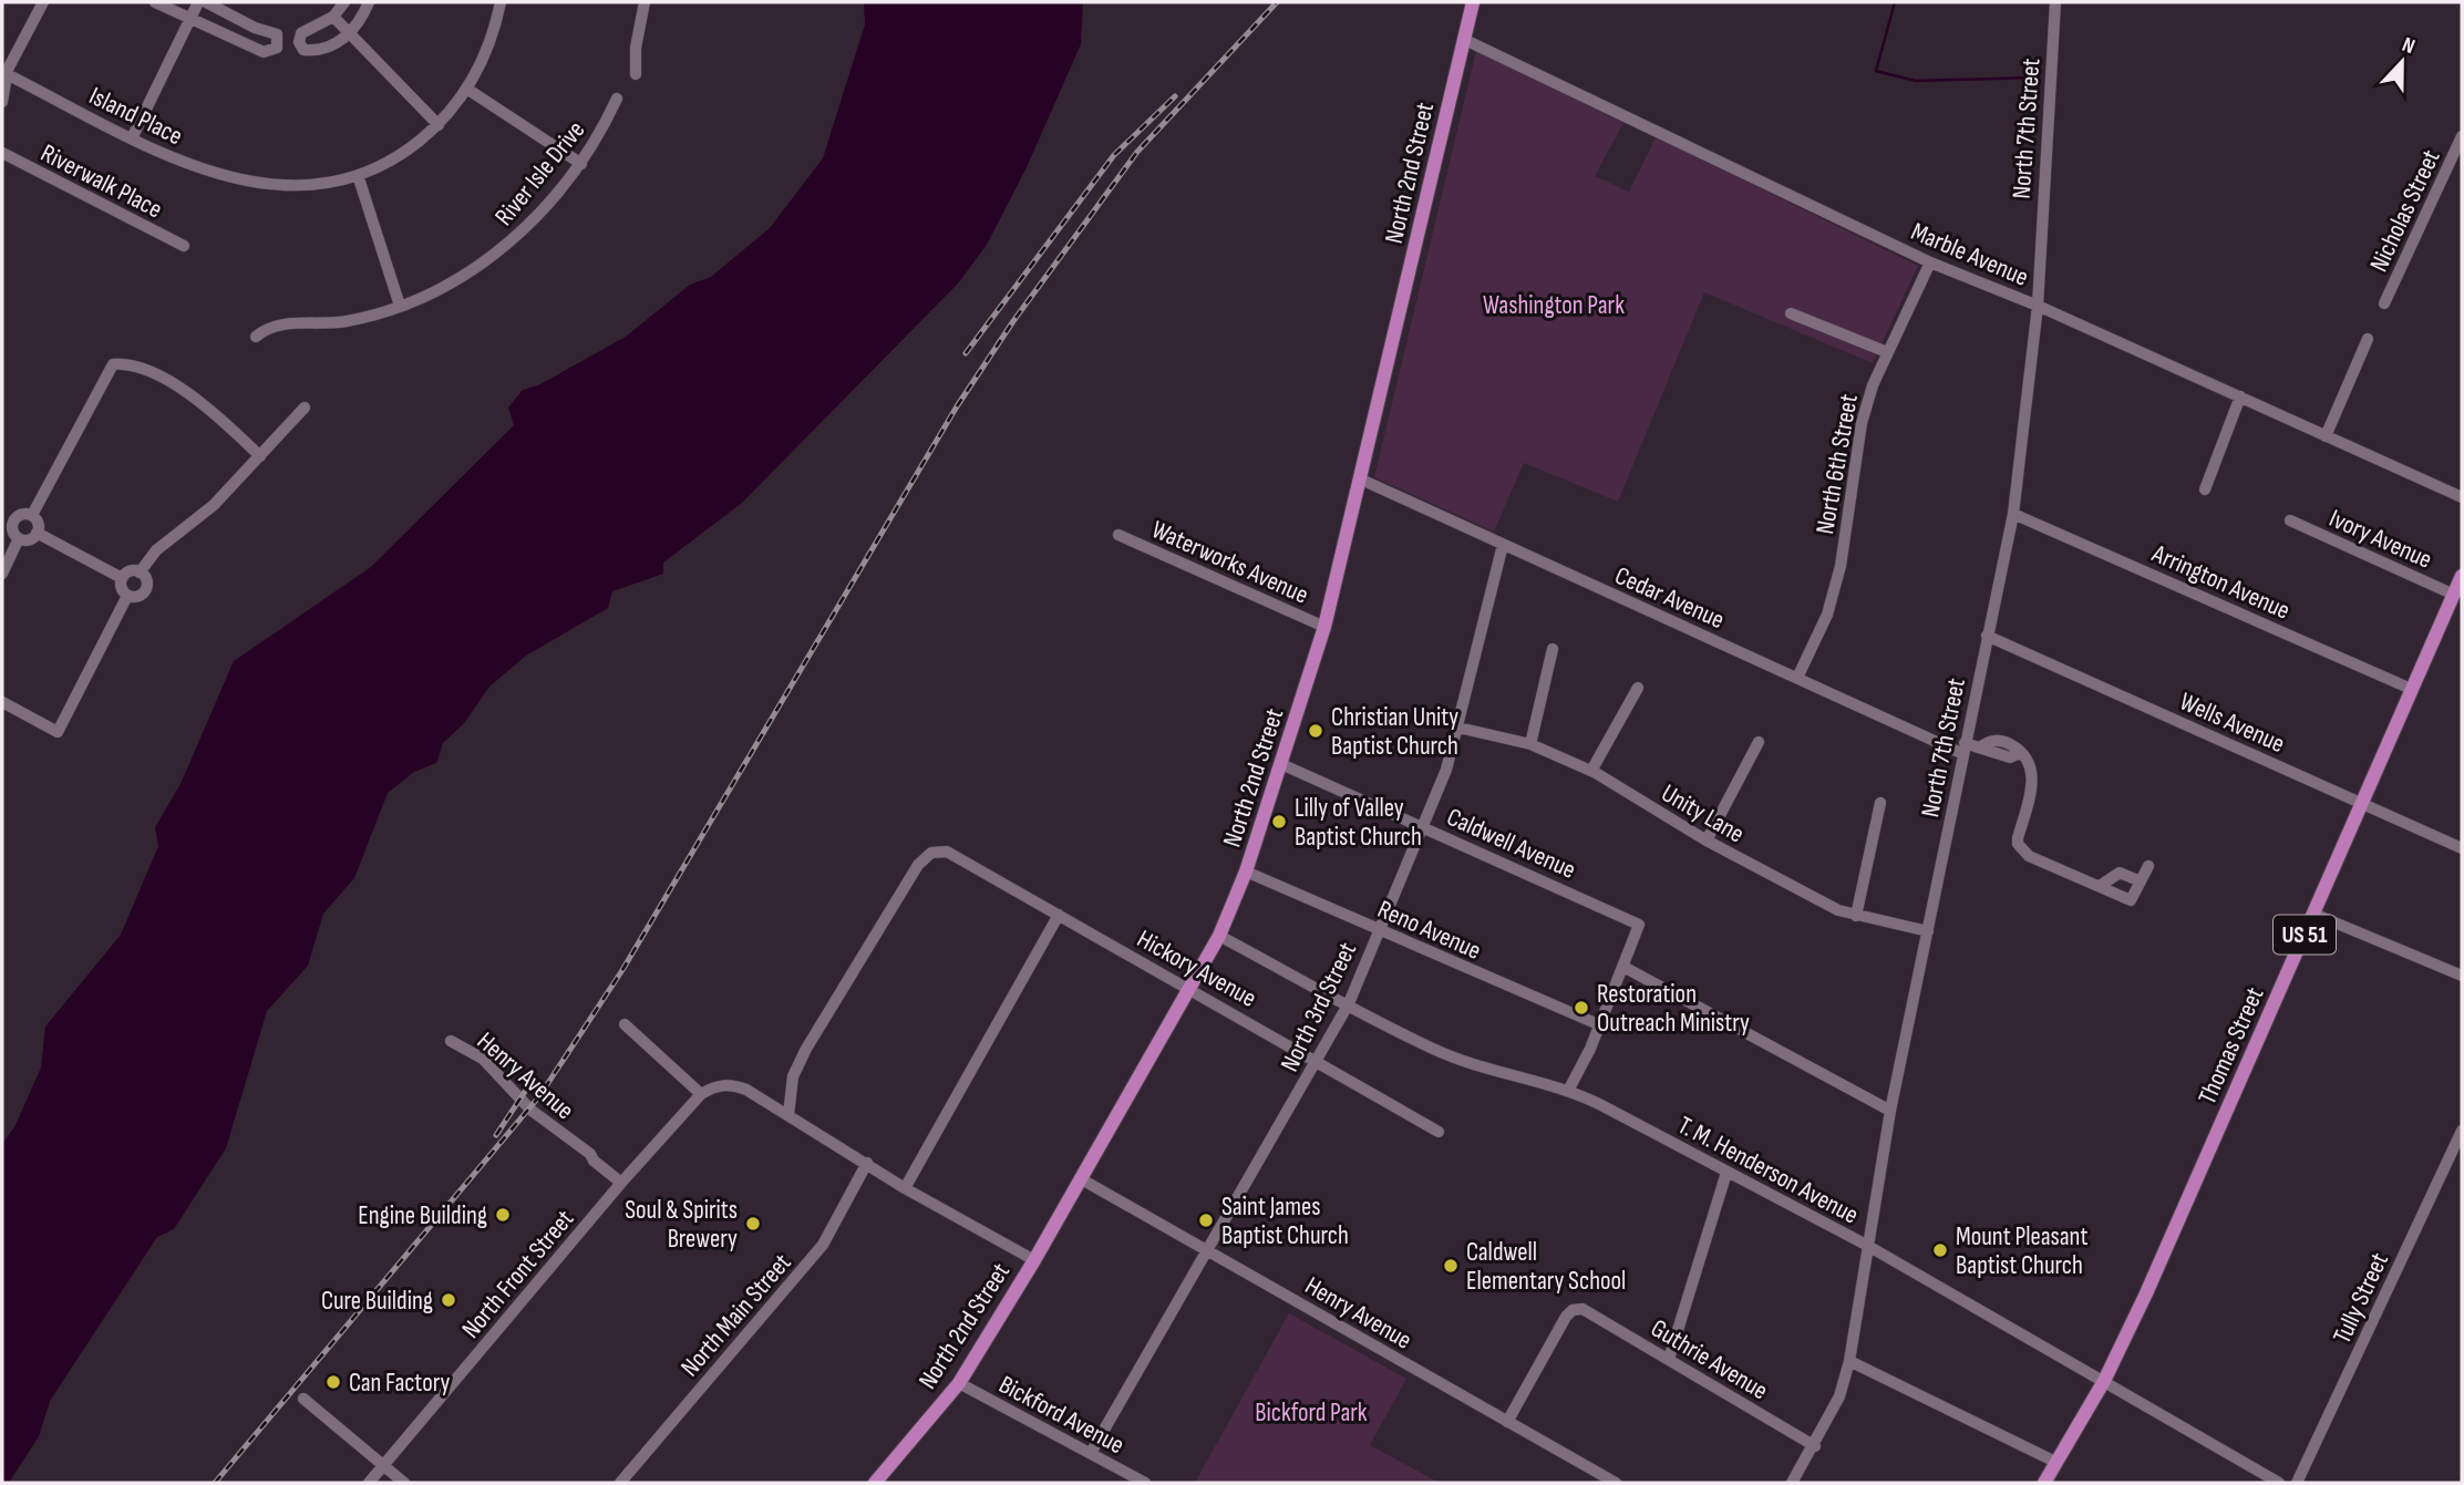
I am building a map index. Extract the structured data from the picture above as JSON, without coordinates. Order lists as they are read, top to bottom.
{
  "streets": {
    "main road": ["North 2nd Street", "US 51", "Thomas Street"],
    "street": [
      "Island Place",
      "North 7th Street",
      "River Isle Drive",
      "Riverwalk Place",
      "Nicholas Street",
      "Marble Avenue",
      "North 6th Street",
      "Ivory Avenue",
      "Waterworks Avenue",
      "Arrington Avenue",
      "Cedar Avenue",
      "Wells Avenue",
      "Unity Lane",
      "Caldwell Avenue",
      "Reno Avenue",
      "Hickory Avenue",
      "North 3rd Street",
      "Henry Avenue",
      "T. M. Henderson Avenue",
      "North Front Street",
      "Tully Street",
      "North Main Street",
      "Guthrie Avenue",
      "Bickford Avenue"
    ]
  },
  "crossings": [
    ["North 7th Street", "Marble Avenue"],
    ["North 7th Street", "Arrington Avenue"],
    ["North 7th Street", "Cedar Avenue"],
    ["North 7th Street", "Wells Avenue"],
    ["North 7th Street", "Unity Lane"],
    ["North 7th Street", "T. M. Henderson Avenue"],
    ["North 7th Street", "Guthrie Avenue"],
    ["North 2nd Street", "Marble Avenue"],
    ["North 2nd Street", "Waterworks Avenue"],
    ["North 2nd Street", "Cedar Avenue"],
    ["North 2nd Street", "Caldwell Avenue"],
    ["North 2nd Street", "Reno Avenue"],
    ["North 2nd Street", "Hickory Avenue"],
    ["North 2nd Street", "Henry Avenue"],
    ["North 2nd Street", "T. M. Henderson Avenue"],
    ["North 2nd Street", "Bickford Avenue"],
    ["Marble Avenue", "North 6th Street"],
    ["North 6th Street", "Cedar Avenue"],
    ["Ivory Avenue", "Thomas Street"],
    ["Arrington Avenue", "Thomas Street"],
    ["Cedar Avenue", "North 3rd Street"],
    ["Wells Avenue", "Thomas Street"],
    ["Unity Lane", "North 3rd Street"],
    ["Caldwell Avenue", "North 3rd Street"],
    ["Reno Avenue", "North 3rd Street"],
    ["Hickory Avenue", "North 3rd Street"],
    ["North 3rd Street", "Henry Avenue"],
    ["North 3rd Street", "T. M. Henderson Avenue"],
    ["North 3rd Street", "Bickford Avenue"],
    ["Thomas Street", "T. M. Henderson Avenue"],
    ["Henry Avenue", "North Front Street"],
    ["Henry Avenue", "Guthrie Avenue"]
  ],
  "parks": ["Washington Park", "Bickford Park"],
  "places": [
    "Christian Unity Baptist Church",
    "Lilly of Valley Baptist Church",
    "Restoration Outreach Ministry",
    "Engine Building",
    "Saint James Baptist Church",
    "Soul & Spirits Brewery",
    "Mount Pleasant Baptist Church",
    "Caldwell Elementary School",
    "Cure Building",
    "Can Factory"
  ],
  "north": "top"
}
